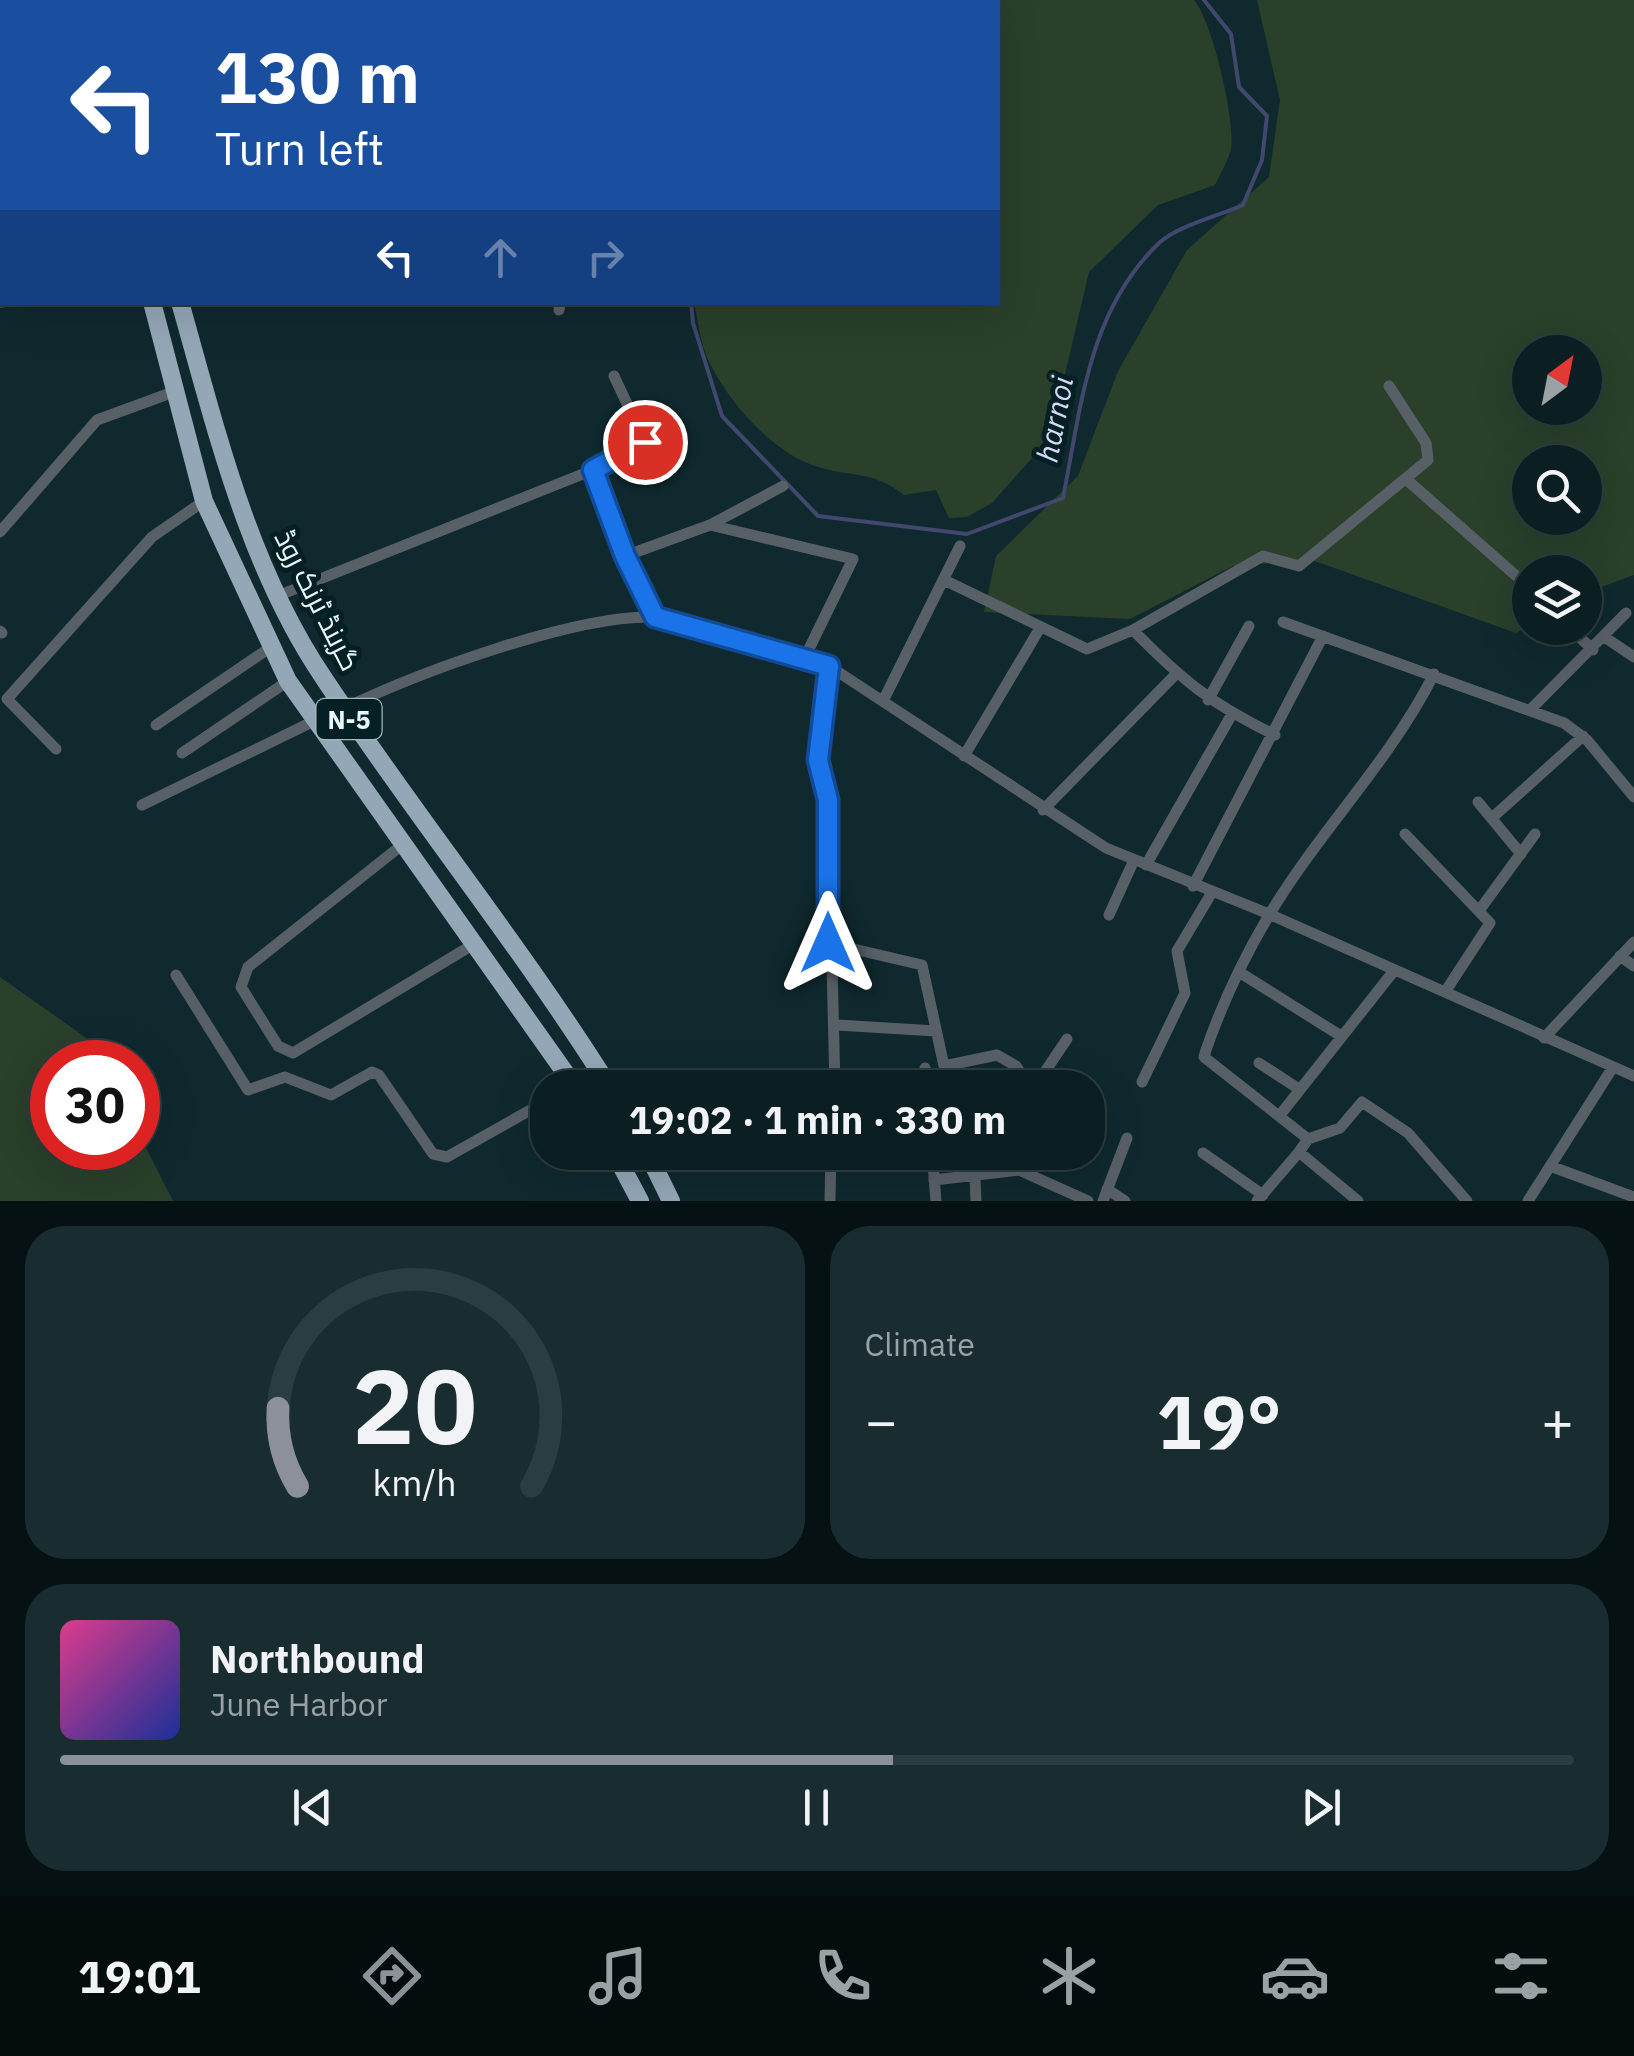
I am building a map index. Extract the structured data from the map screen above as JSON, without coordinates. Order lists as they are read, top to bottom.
{
  "streets": {
    "highway": ["گرینڈ ٹرنک روڈ", "N-5"]
  },
  "water": ["harnoi"],
  "north": "top right",
  "page": {
    "turn": ["130 m", "Turn left"],
    "limit": "30",
    "trip": "19:02 · 1 min · 330 m",
    "tile": "Climate",
    "heat": ["−", "19°", "+"],
    "song": ["Northbound", "June Harbor"],
    "tabs": "19:01",
    "gauge": ["20", "km/h"]
  }
}
